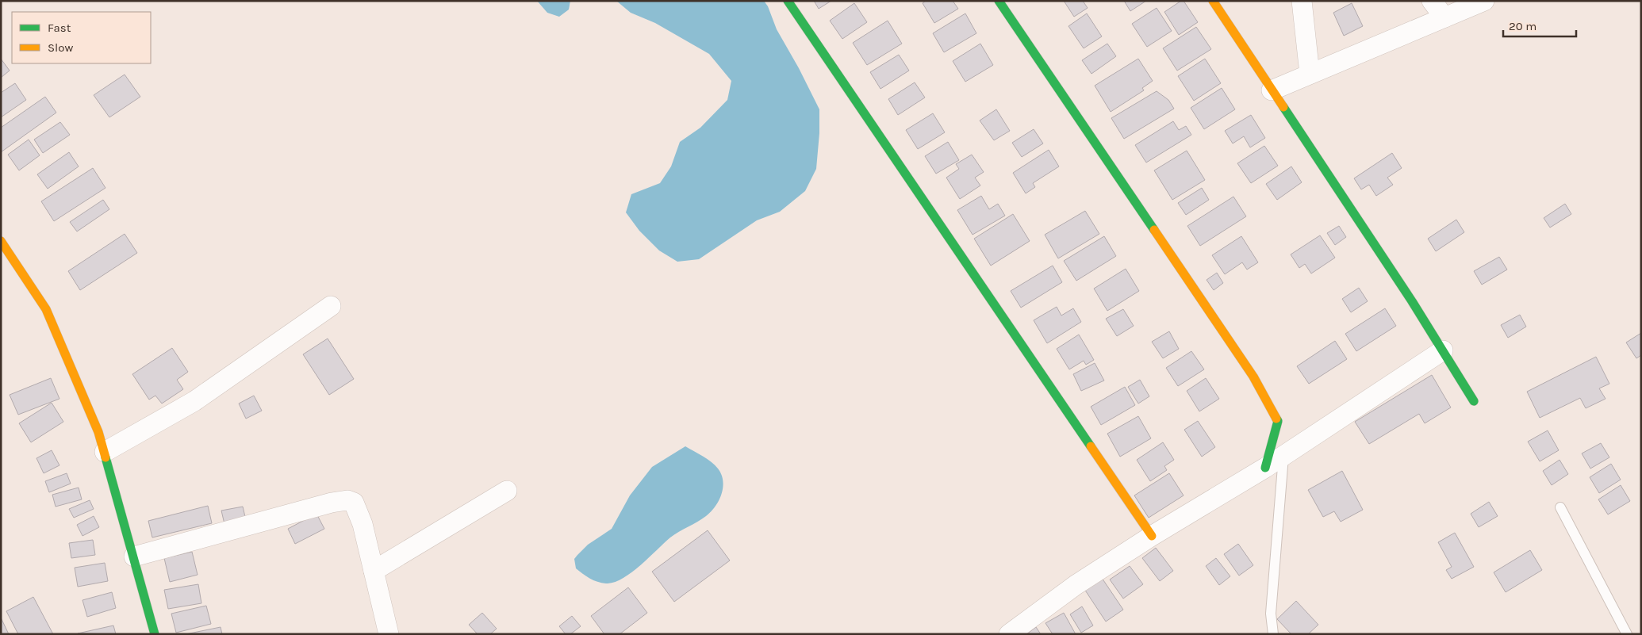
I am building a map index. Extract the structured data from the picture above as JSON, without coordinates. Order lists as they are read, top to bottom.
{
  "legend": ["Fast", "Slow"],
  "scale_bar": "20 m"
}
